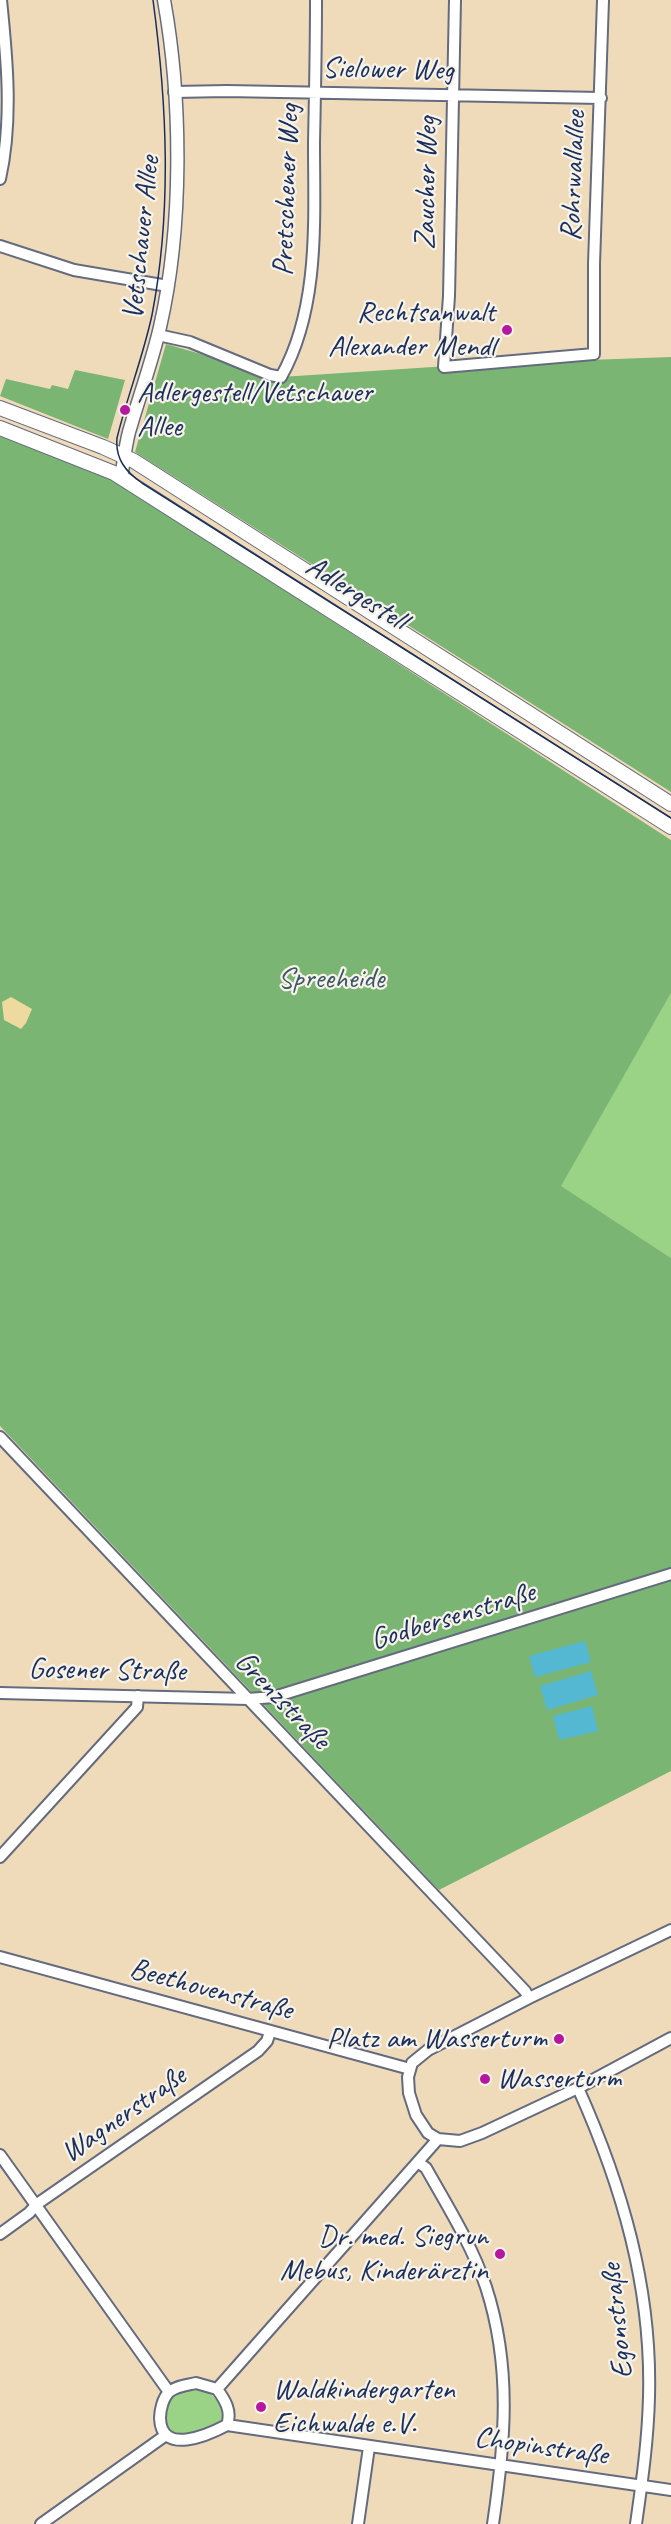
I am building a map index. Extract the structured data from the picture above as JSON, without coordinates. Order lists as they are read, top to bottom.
{
  "streets": {
    "main road": ["Adlergestell"],
    "street": [
      "Sielower Weg",
      "Rohrwallallee",
      "Zaucher Weg",
      "Pretschener Weg",
      "Vetschauer Allee",
      "Godbersenstraße",
      "Gosener Straße",
      "Grenzstraße",
      "Beethovenstraße",
      "Wagnerstraße",
      "Egonstraße",
      "Chopinstraße"
    ]
  },
  "crossings": [
    ["Sielower Weg", "Rohrwallallee"],
    ["Sielower Weg", "Zaucher Weg"],
    ["Sielower Weg", "Pretschener Weg"],
    ["Sielower Weg", "Vetschauer Allee"],
    ["Rohrwallallee", "Zaucher Weg"],
    ["Pretschener Weg", "Vetschauer Allee"],
    ["Vetschauer Allee", "Adlergestell"],
    ["Godbersenstraße", "Gosener Straße"],
    ["Godbersenstraße", "Grenzstraße"],
    ["Gosener Straße", "Grenzstraße"],
    ["Beethovenstraße", "Wagnerstraße"],
    ["Egonstraße", "Chopinstraße"]
  ],
  "parks": ["Spreeheide"],
  "places": [
    "Rechtsanwalt Alexander Mendl",
    "Adlergestell/Vetschauer Allee",
    "Platz am Wasserturm",
    "Wasserturm",
    "Dr. med. Siegrun Mebus, Kinderärztin",
    "Waldkindergarten Eichwalde e.V."
  ]
}
